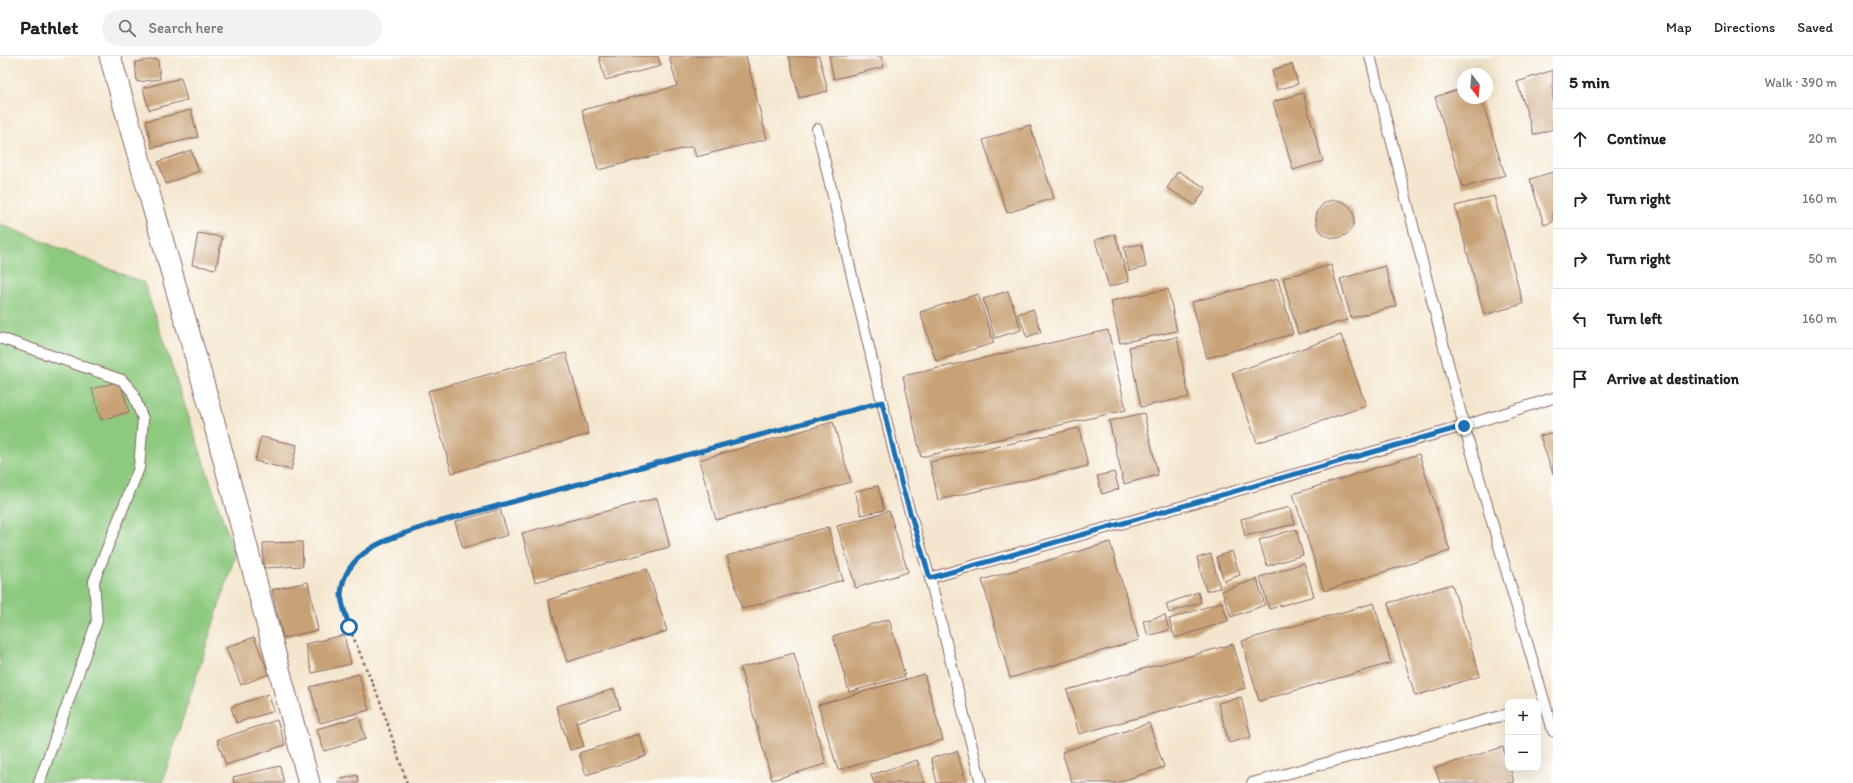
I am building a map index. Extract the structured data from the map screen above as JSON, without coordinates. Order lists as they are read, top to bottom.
{
  "north": "bottom",
  "page": {
    "header": "Pathlet",
    "search": "Search here",
    "nav": ["Map", "Directions", "Saved"],
    "heading": ["5 min", "Walk · 390 m"],
    "list": [
      ["Continue", "20 m"],
      ["Turn right", "160 m"],
      ["Turn right", "50 m"],
      ["Turn left", "160 m"],
      "Arrive at destination"
    ],
    "map_buttons": ["+", "−"]
  }
}
